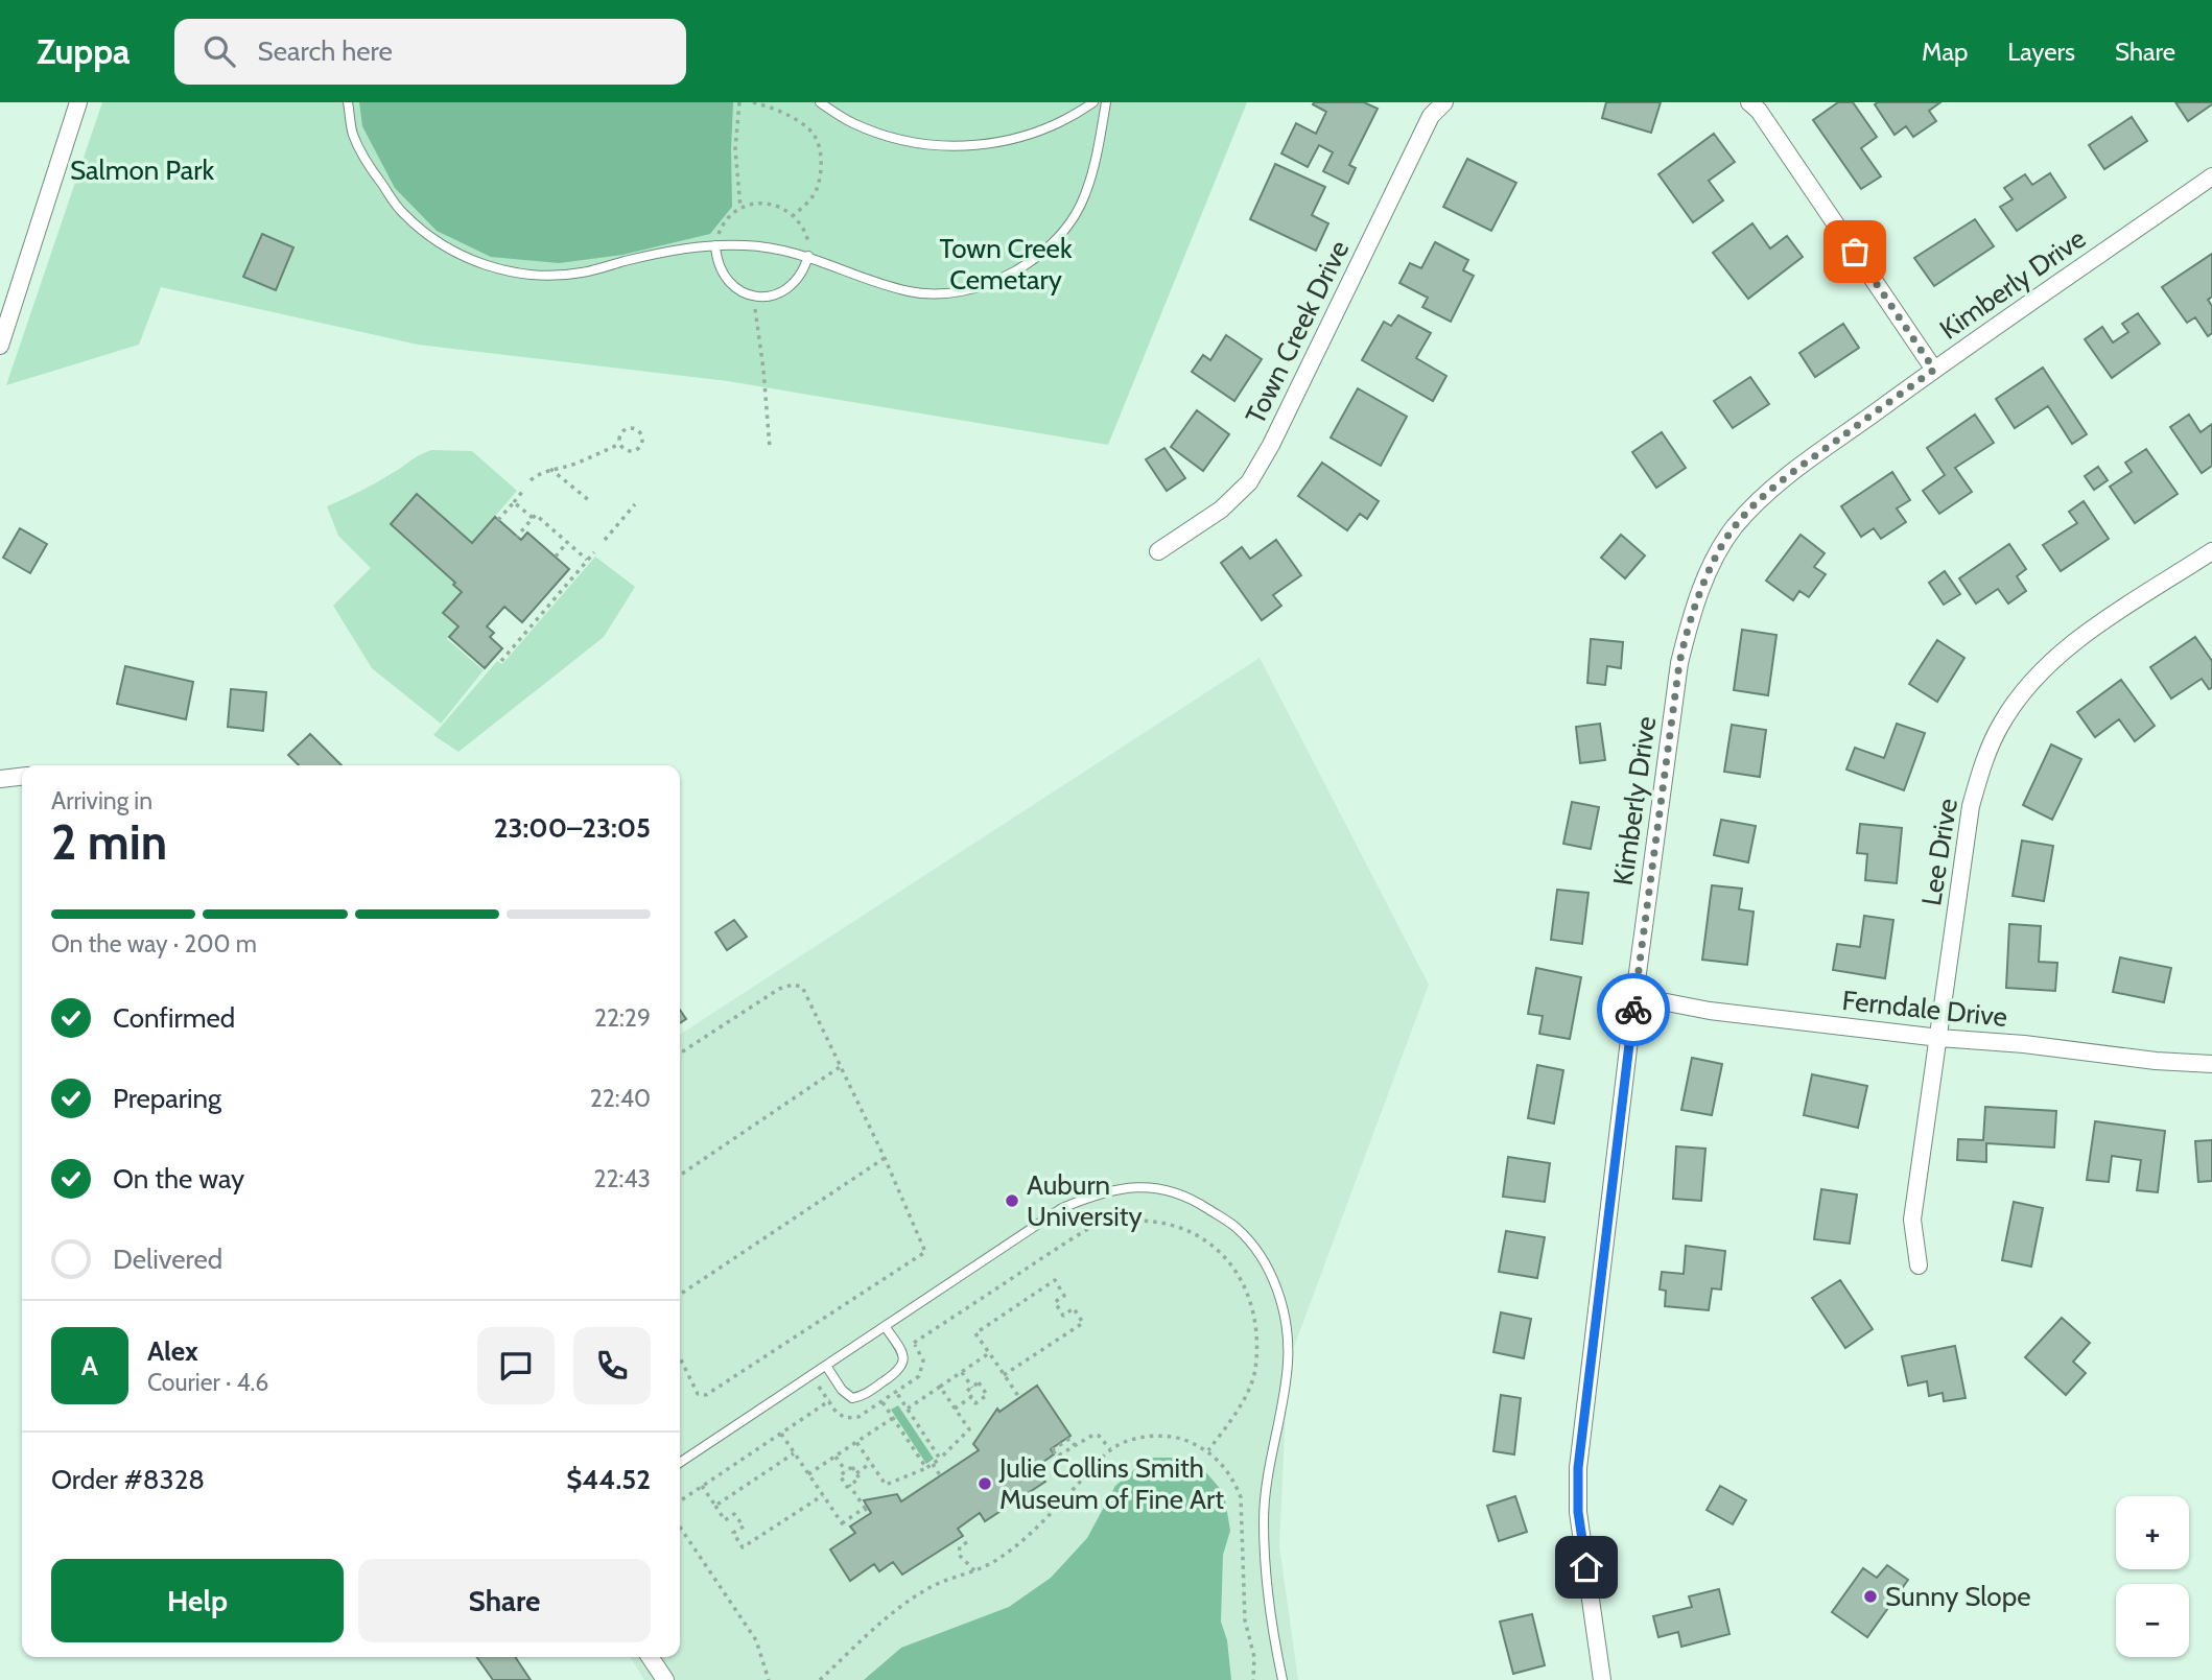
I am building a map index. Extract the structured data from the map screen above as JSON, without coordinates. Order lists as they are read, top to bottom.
{
  "streets": {
    "street": [
      "Kimberly Drive",
      "Town Creek Drive",
      "Lee Drive",
      "Ferndale Drive"
    ]
  },
  "crossings": [
    ["Kimberly Drive", "Ferndale Drive"],
    ["Lee Drive", "Ferndale Drive"]
  ],
  "parks": ["Salmon Park", "Town Creek Cemetary"],
  "places": ["Auburn University", "Julie Collins Smith Museum of Fine Art", "Sunny Slope"],
  "page": {
    "header": "Zuppa",
    "search": "Search here",
    "nav": ["Map", "Layers", "Share"],
    "heading": ["2 min", "Arriving in", "23:00–23:05"],
    "panel": [
      "Alex",
      "Courier · 4.6",
      "Order #8328",
      "$44.52"
    ],
    "bar": "On the way · 200 m",
    "list": [
      ["Confirmed", "22:29"],
      ["Preparing", "22:40"],
      ["On the way", "22:43"],
      "Delivered"
    ],
    "round": "A",
    "map_buttons": ["+", "−"],
    "buttons": ["Help", "Share"]
  }
}
